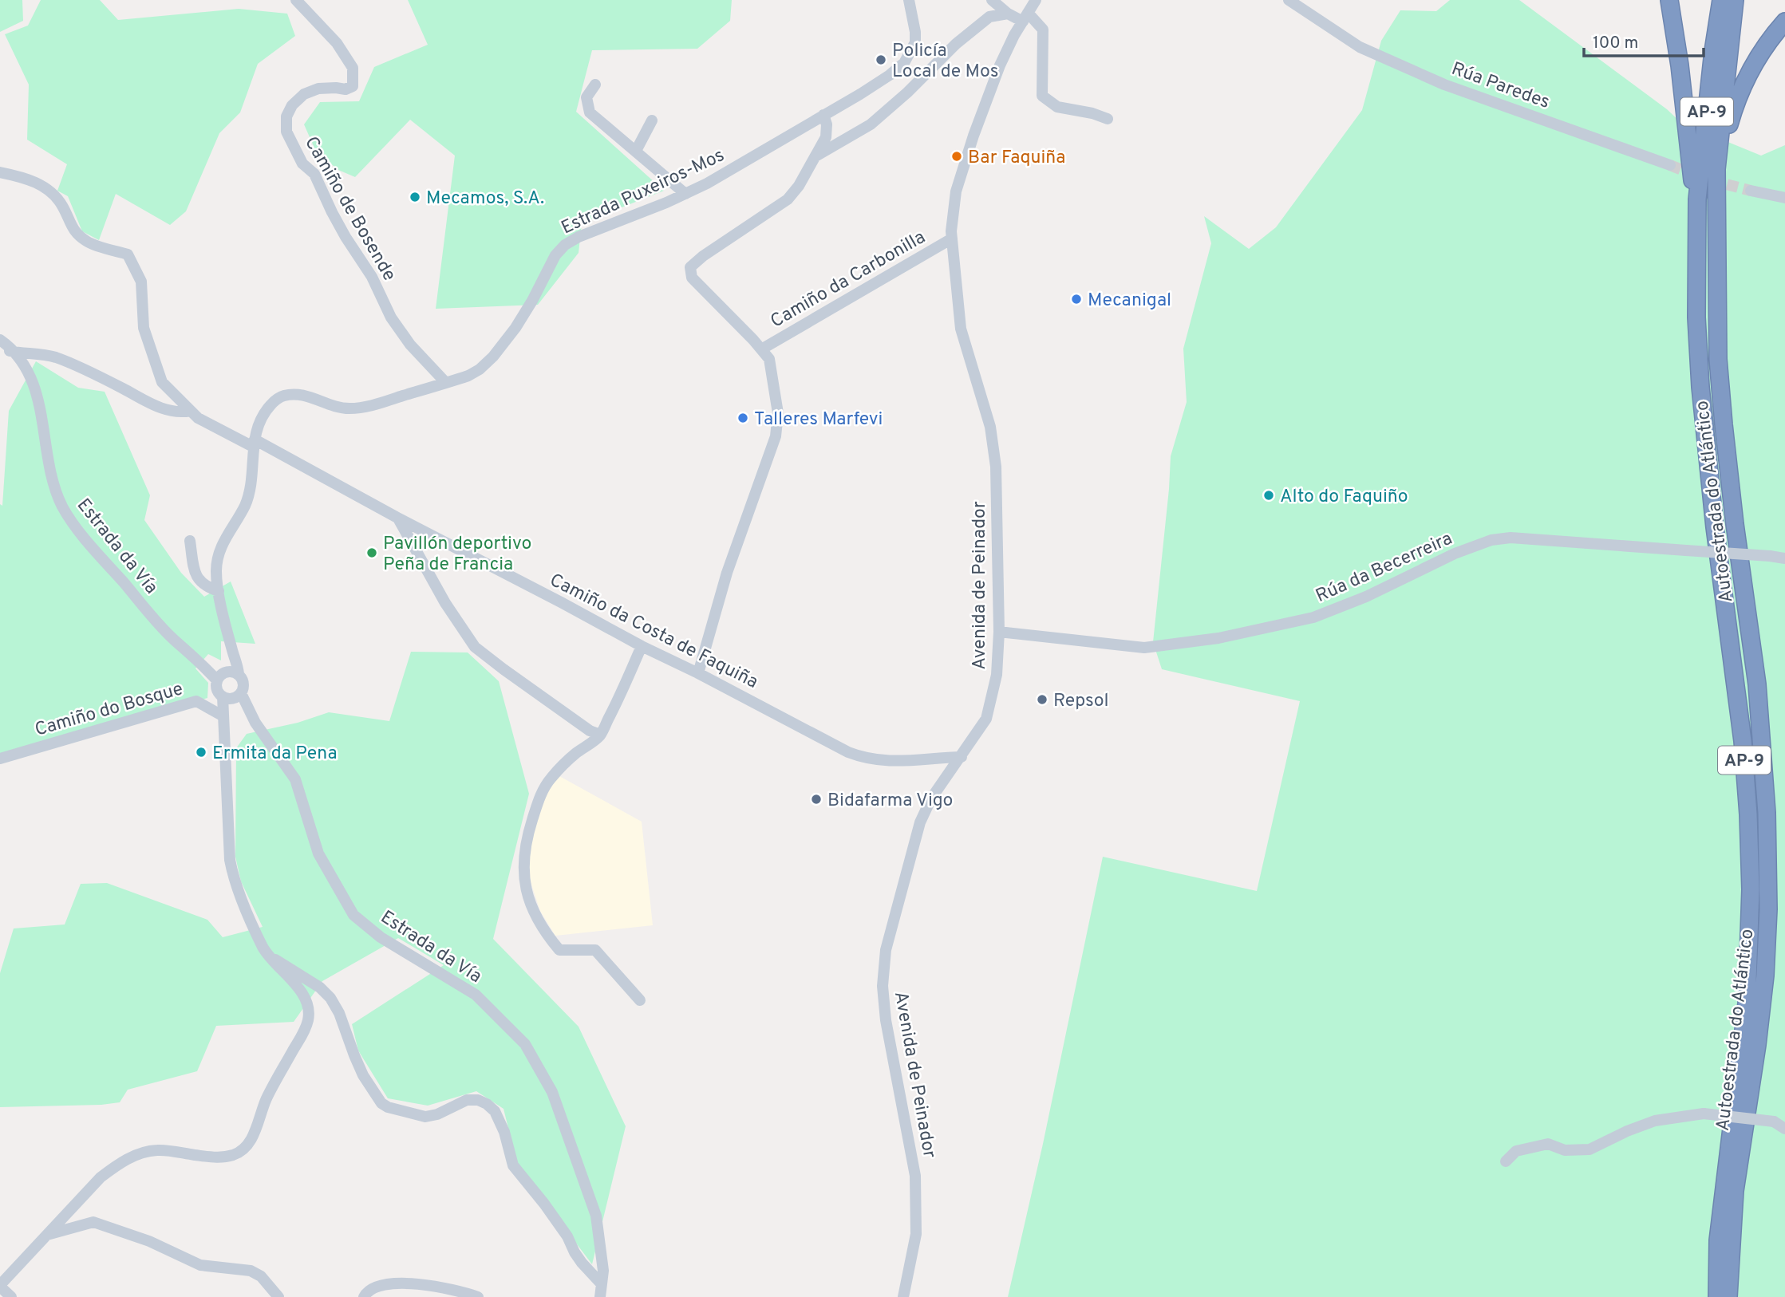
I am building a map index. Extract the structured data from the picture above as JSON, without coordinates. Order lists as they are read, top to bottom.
{
  "streets": {
    "highway": ["AP-9", "Autoestrada do Atlántico"],
    "street": [
      "Rúa Paredes",
      "Estrada Puxeiros-Mos",
      "Camiño de Bosende",
      "Camiño da Carbonilla",
      "Estrada da Vía",
      "Rúa da Becerreira",
      "Avenida de Peinador",
      "Camiño da Costa de Faquiña",
      "Camiño do Bosque"
    ]
  },
  "crossings": [
    ["Estrada Puxeiros-Mos", "Camiño de Bosende"],
    ["Estrada Puxeiros-Mos", "Estrada da Vía"],
    ["Estrada Puxeiros-Mos", "Camiño da Costa de Faquiña"],
    ["Camiño da Carbonilla", "Avenida de Peinador"],
    ["Rúa da Becerreira", "Avenida de Peinador"],
    ["Avenida de Peinador", "Camiño da Costa de Faquiña"]
  ],
  "places": [
    "Policía Local de Mos",
    "Bar Faquiña",
    "Mecamos, S.A.",
    "Mecanigal",
    "Talleres Marfevi",
    "Alto do Faquiño",
    "Pavillón deportivo Peña de Francia",
    "Repsol",
    "Ermita da Pena",
    "Bidafarma Vigo"
  ],
  "scale_bar": "100 m"
}
